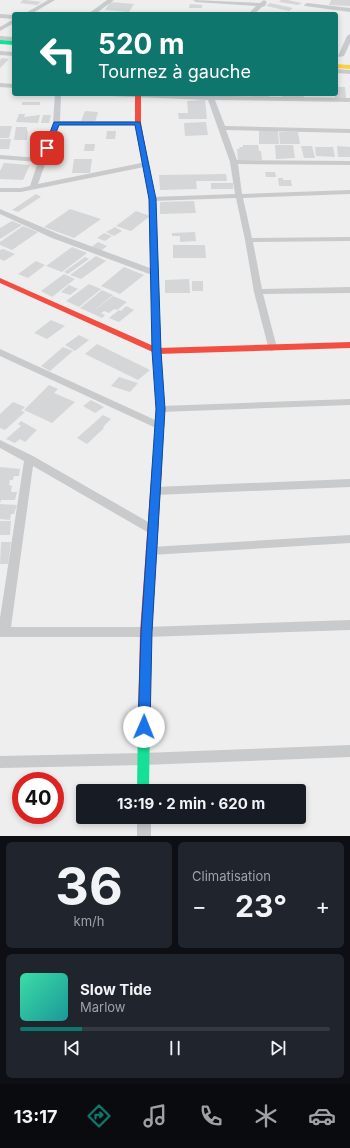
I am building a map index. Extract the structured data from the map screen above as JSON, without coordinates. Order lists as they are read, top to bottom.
{
  "page": {
    "turn": ["520 m", "Tournez à gauche"],
    "limit": "40",
    "trip": "13:19 · 2 min · 620 m",
    "tile": [
      ["36", "km/h"],
      "Climatisation"
    ],
    "heat": ["−", "23°", "+"],
    "song": ["Slow Tide", "Marlow"],
    "tabs": "13:17"
  }
}
